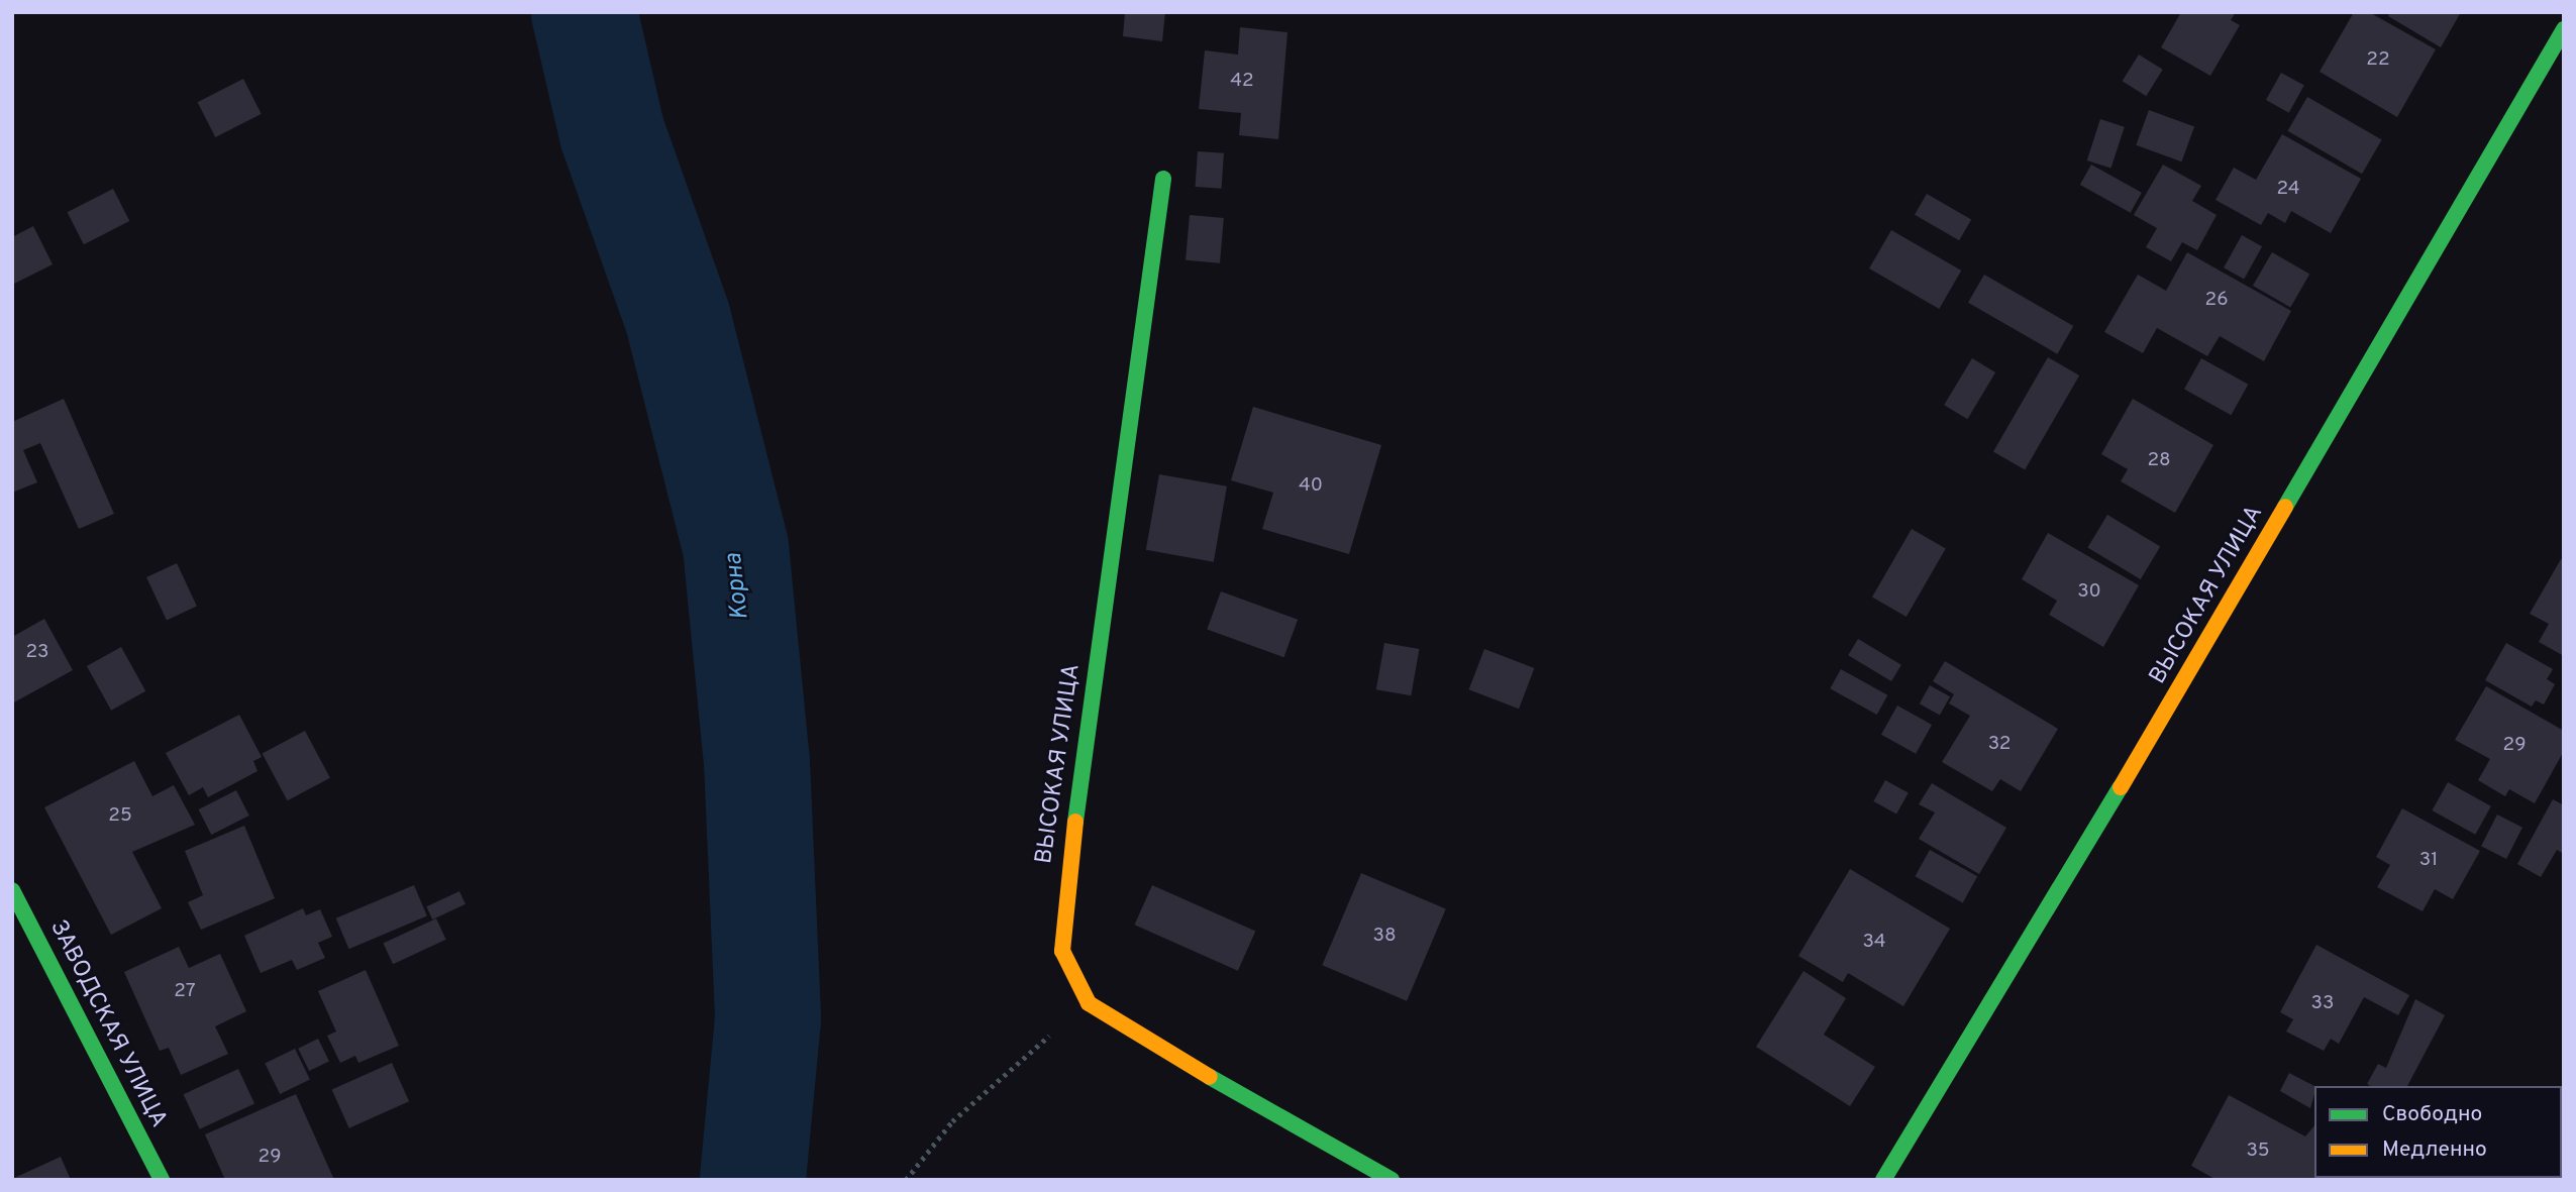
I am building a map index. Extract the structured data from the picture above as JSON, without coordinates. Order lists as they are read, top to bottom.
{
  "streets": {
    "street": ["ВЫСОКАЯ УЛИЦА", "ЗАВОДСКАЯ УЛИЦА"]
  },
  "water": ["Корна"],
  "house_numbers": [
    "22",
    "42",
    "24",
    "26",
    "28",
    "40",
    "30",
    "23",
    "32",
    "29",
    "25",
    "31",
    "38",
    "34",
    "27",
    "33",
    "35",
    "29"
  ],
  "legend": ["Свободно", "Медленно"]
}
